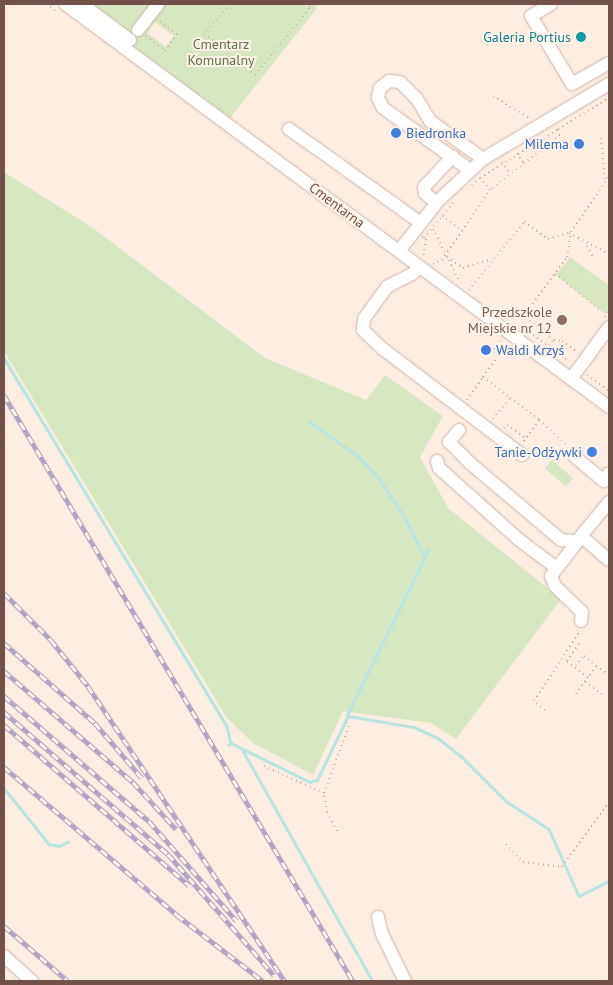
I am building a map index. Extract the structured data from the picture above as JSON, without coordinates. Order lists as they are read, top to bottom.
{
  "streets": {
    "street": ["Cmentarna"]
  },
  "parks": ["Cmentarz Komunalny"],
  "places": [
    "Galeria Portius",
    "Biedronka",
    "Milema",
    "Przedszkole Miejskie nr 12",
    "Waldi Krzyś",
    "Tanie-Odżywki"
  ]
}
